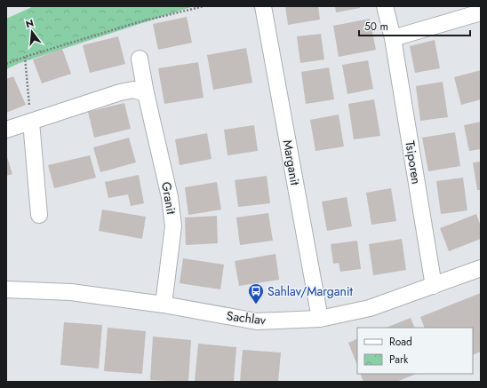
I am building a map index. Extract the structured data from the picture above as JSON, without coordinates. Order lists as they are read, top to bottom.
{
  "streets": {
    "street": [
      "Marganit",
      "Tsiporen",
      "Granit",
      "Sachlav"
    ]
  },
  "crossings": [
    ["Marganit", "Sachlav"],
    ["Tsiporen", "Sachlav"],
    ["Granit", "Sachlav"]
  ],
  "places": {
    "bus stop": ["Sahlav/Marganit"]
  },
  "legend": ["Road", "Park"],
  "scale_bar": "50 m",
  "north": "top"
}
